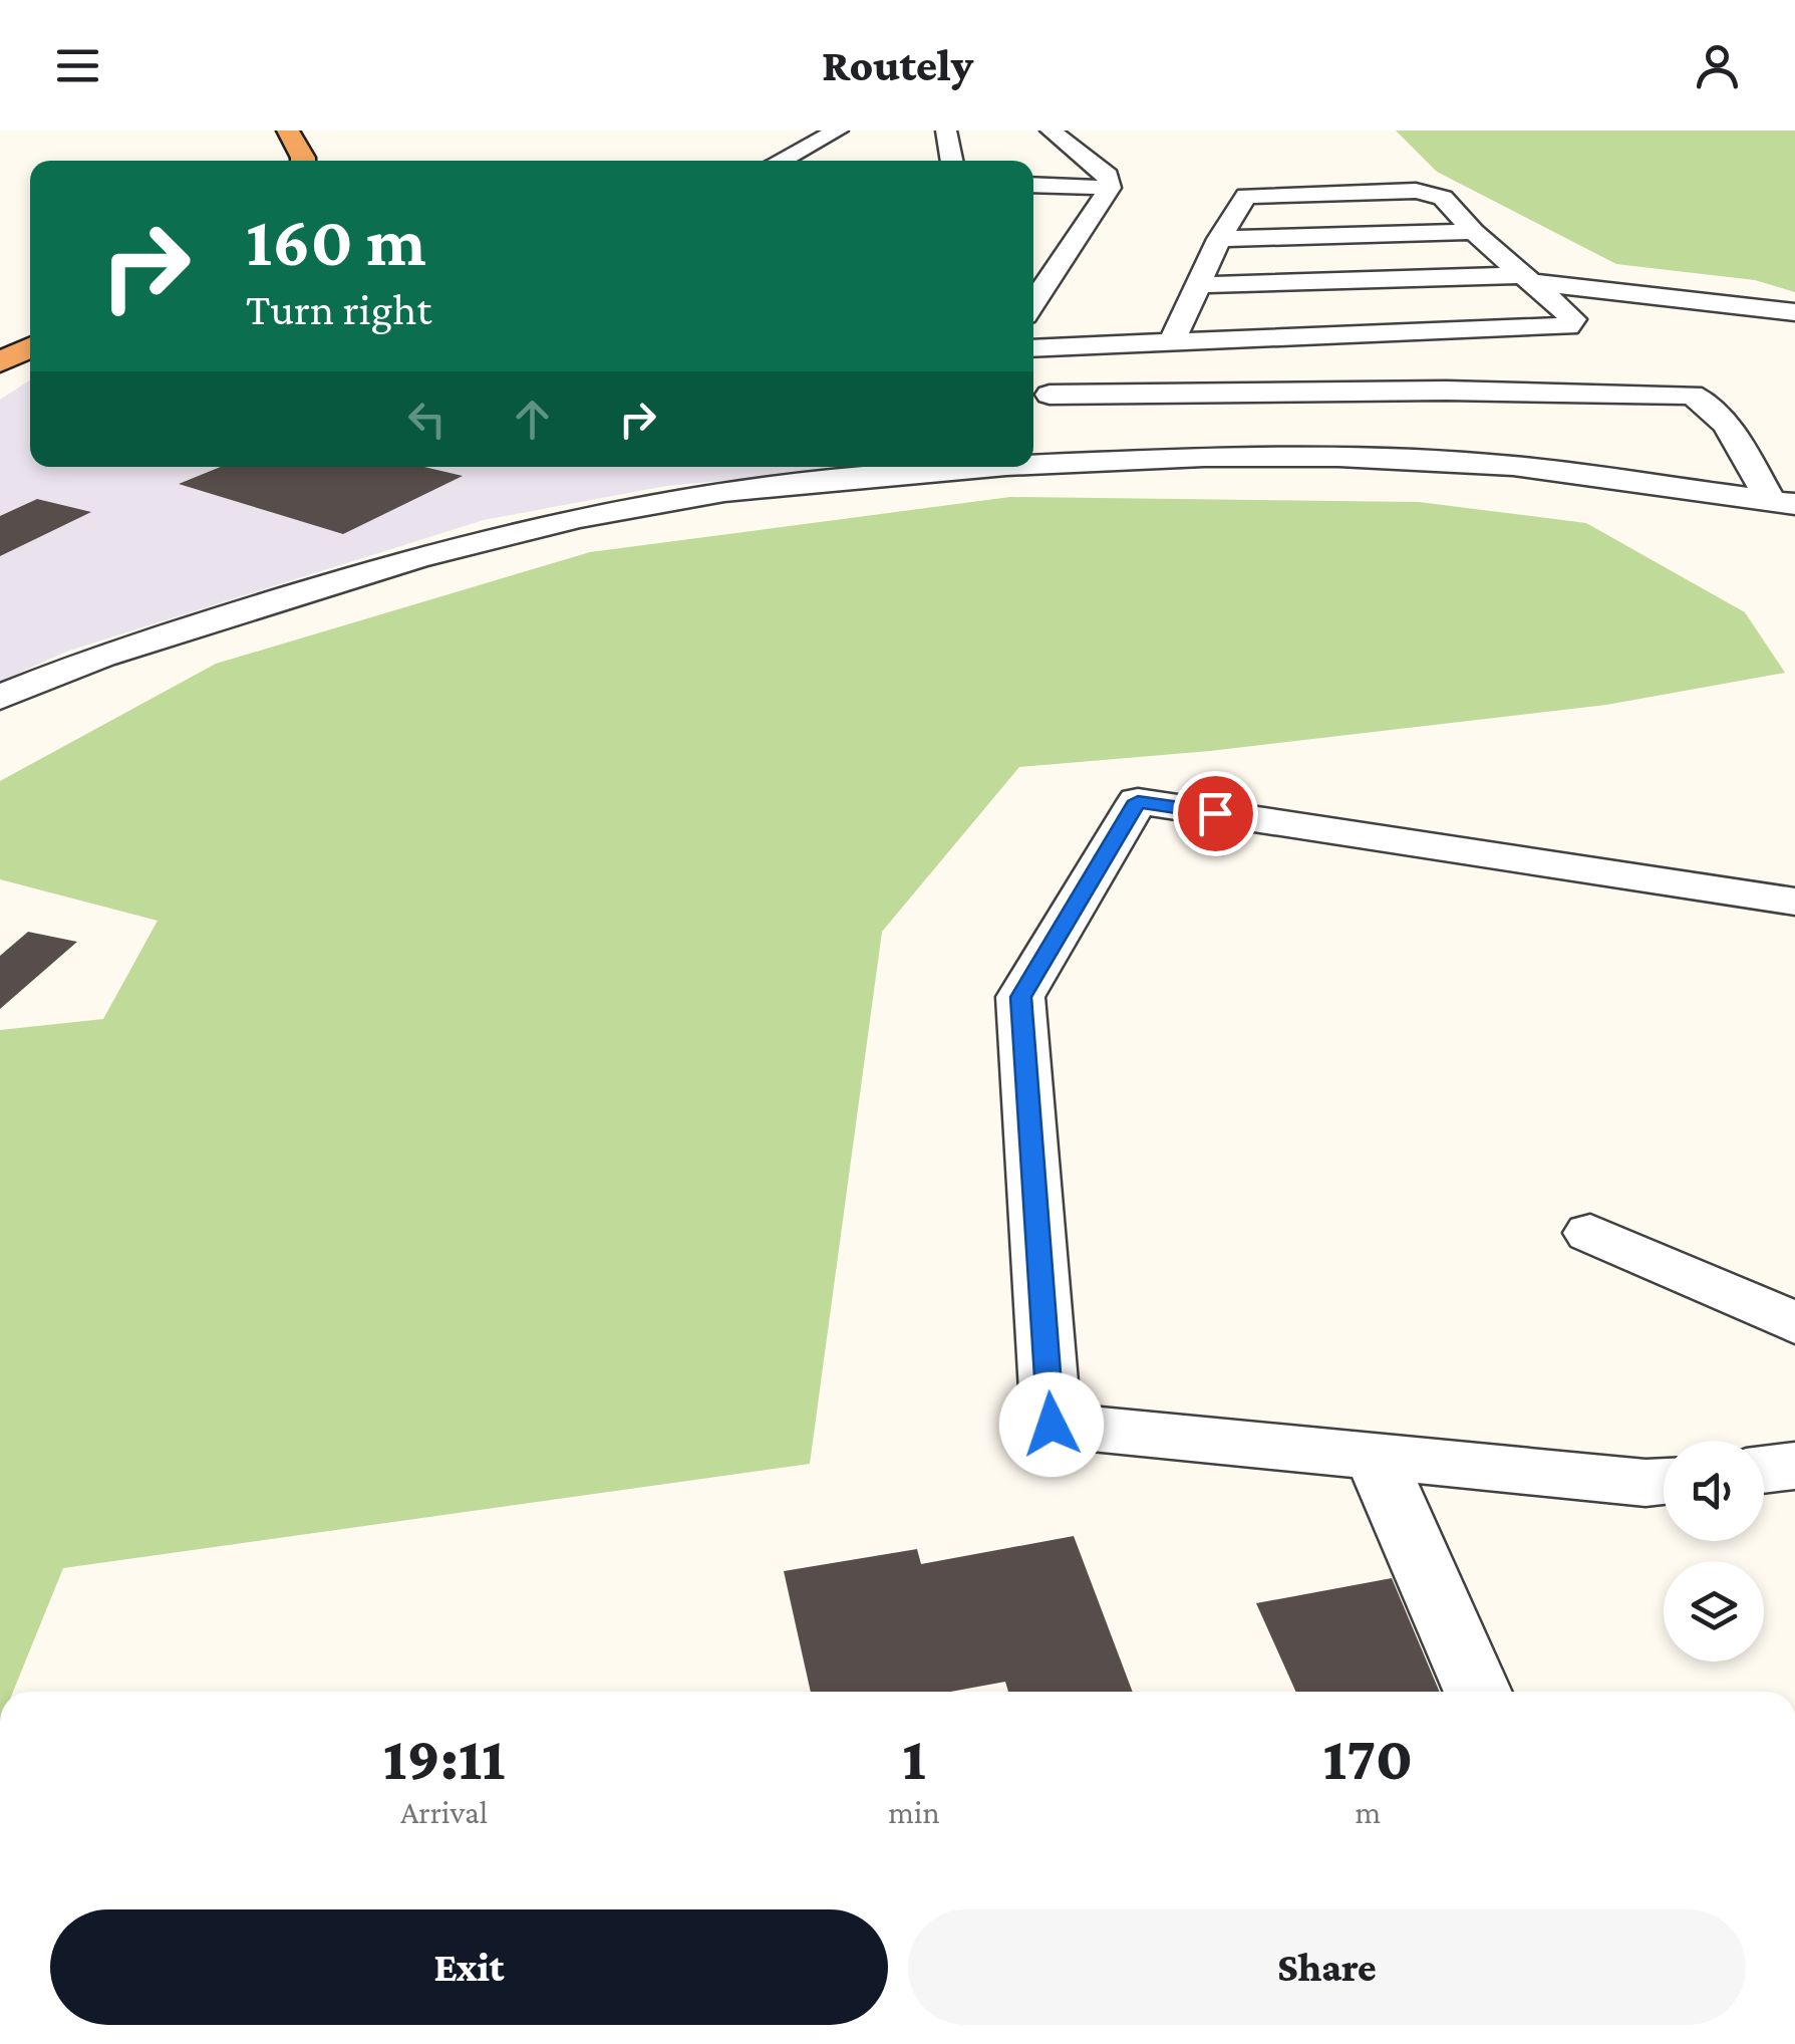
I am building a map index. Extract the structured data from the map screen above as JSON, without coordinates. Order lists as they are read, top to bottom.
{
  "page": {
    "header": "Routely",
    "turn": ["160 m", "Turn right"],
    "eta": [
      "19:11",
      "Arrival",
      "1",
      "min",
      "170",
      "m"
    ],
    "buttons": ["Exit", "Share"]
  }
}
